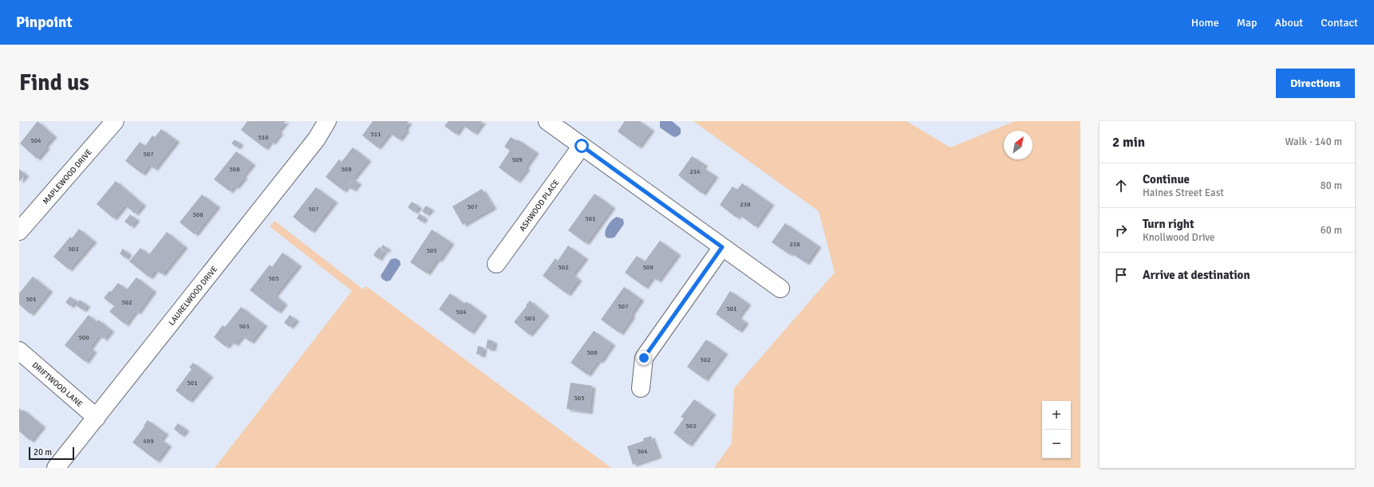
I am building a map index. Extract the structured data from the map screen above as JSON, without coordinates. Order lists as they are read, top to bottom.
{
  "streets": {
    "street": [
      "MAPLEWOOD DRIVE",
      "ASHWOOD PLACE",
      "LAURELWOOD DRIVE",
      "DRIFTWOOD LANE"
    ]
  },
  "crossings": [
    ["LAURELWOOD DRIVE", "DRIFTWOOD LANE"]
  ],
  "house_numbers": [
    "511",
    "510",
    "504",
    "507",
    "509",
    "508",
    "509",
    "234",
    "236",
    "507",
    "507",
    "506",
    "501",
    "238",
    "503",
    "505",
    "502",
    "509",
    "505",
    "501",
    "502",
    "507",
    "501",
    "504",
    "503",
    "503",
    "500",
    "506",
    "502",
    "501",
    "505",
    "503",
    "499",
    "504"
  ],
  "scale_bar": "20 m",
  "north": "top right",
  "page": {
    "header": "Pinpoint",
    "nav": [
      "Home",
      "Map",
      "About",
      "Contact"
    ],
    "buttons": "Directions",
    "title": "Find us",
    "heading": ["2 min", "Walk · 140 m"],
    "list": [
      ["Continue", "Haines Street East", "80 m"],
      ["Turn right", "Knollwood Drive", "60 m"],
      "Arrive at destination"
    ],
    "map_buttons": ["+", "−"],
    "scale": "20 m"
  }
}
